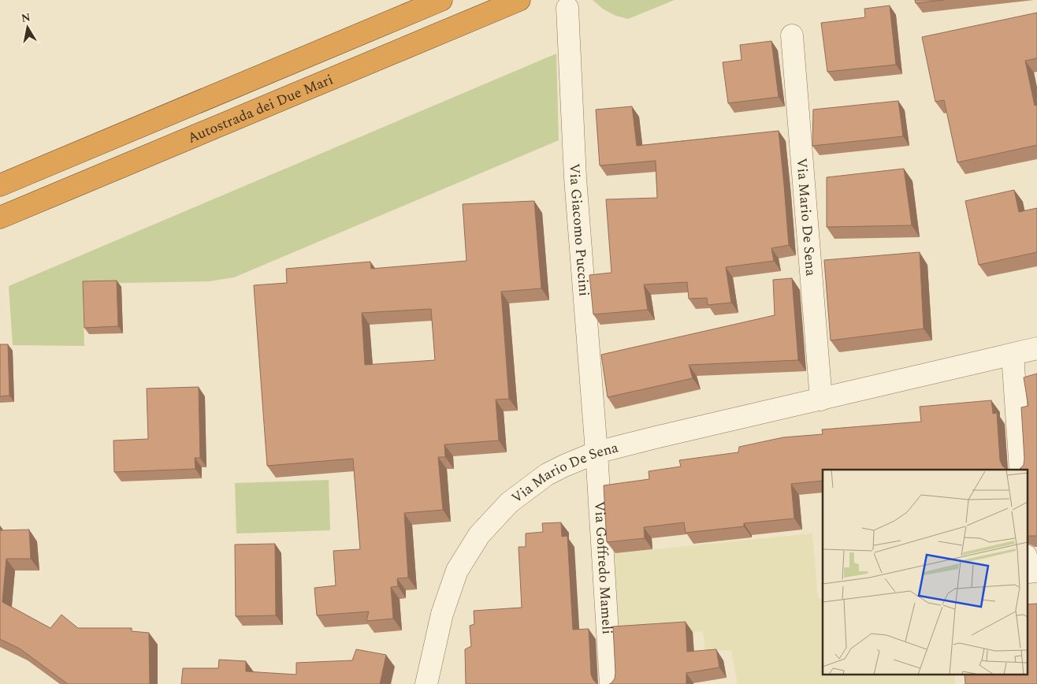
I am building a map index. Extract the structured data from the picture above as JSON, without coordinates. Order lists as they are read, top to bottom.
{
  "streets": {
    "highway": ["Autostrada dei Due Mari"],
    "street": ["Via Mario De Sena", "Via Giacomo Puccini", "Via Goffredo Mameli"]
  },
  "crossings": [
    ["Via Mario De Sena", "Via Giacomo Puccini"],
    ["Via Mario De Sena", "Via Goffredo Mameli"],
    ["Via Giacomo Puccini", "Via Goffredo Mameli"]
  ],
  "north": "top"
}
